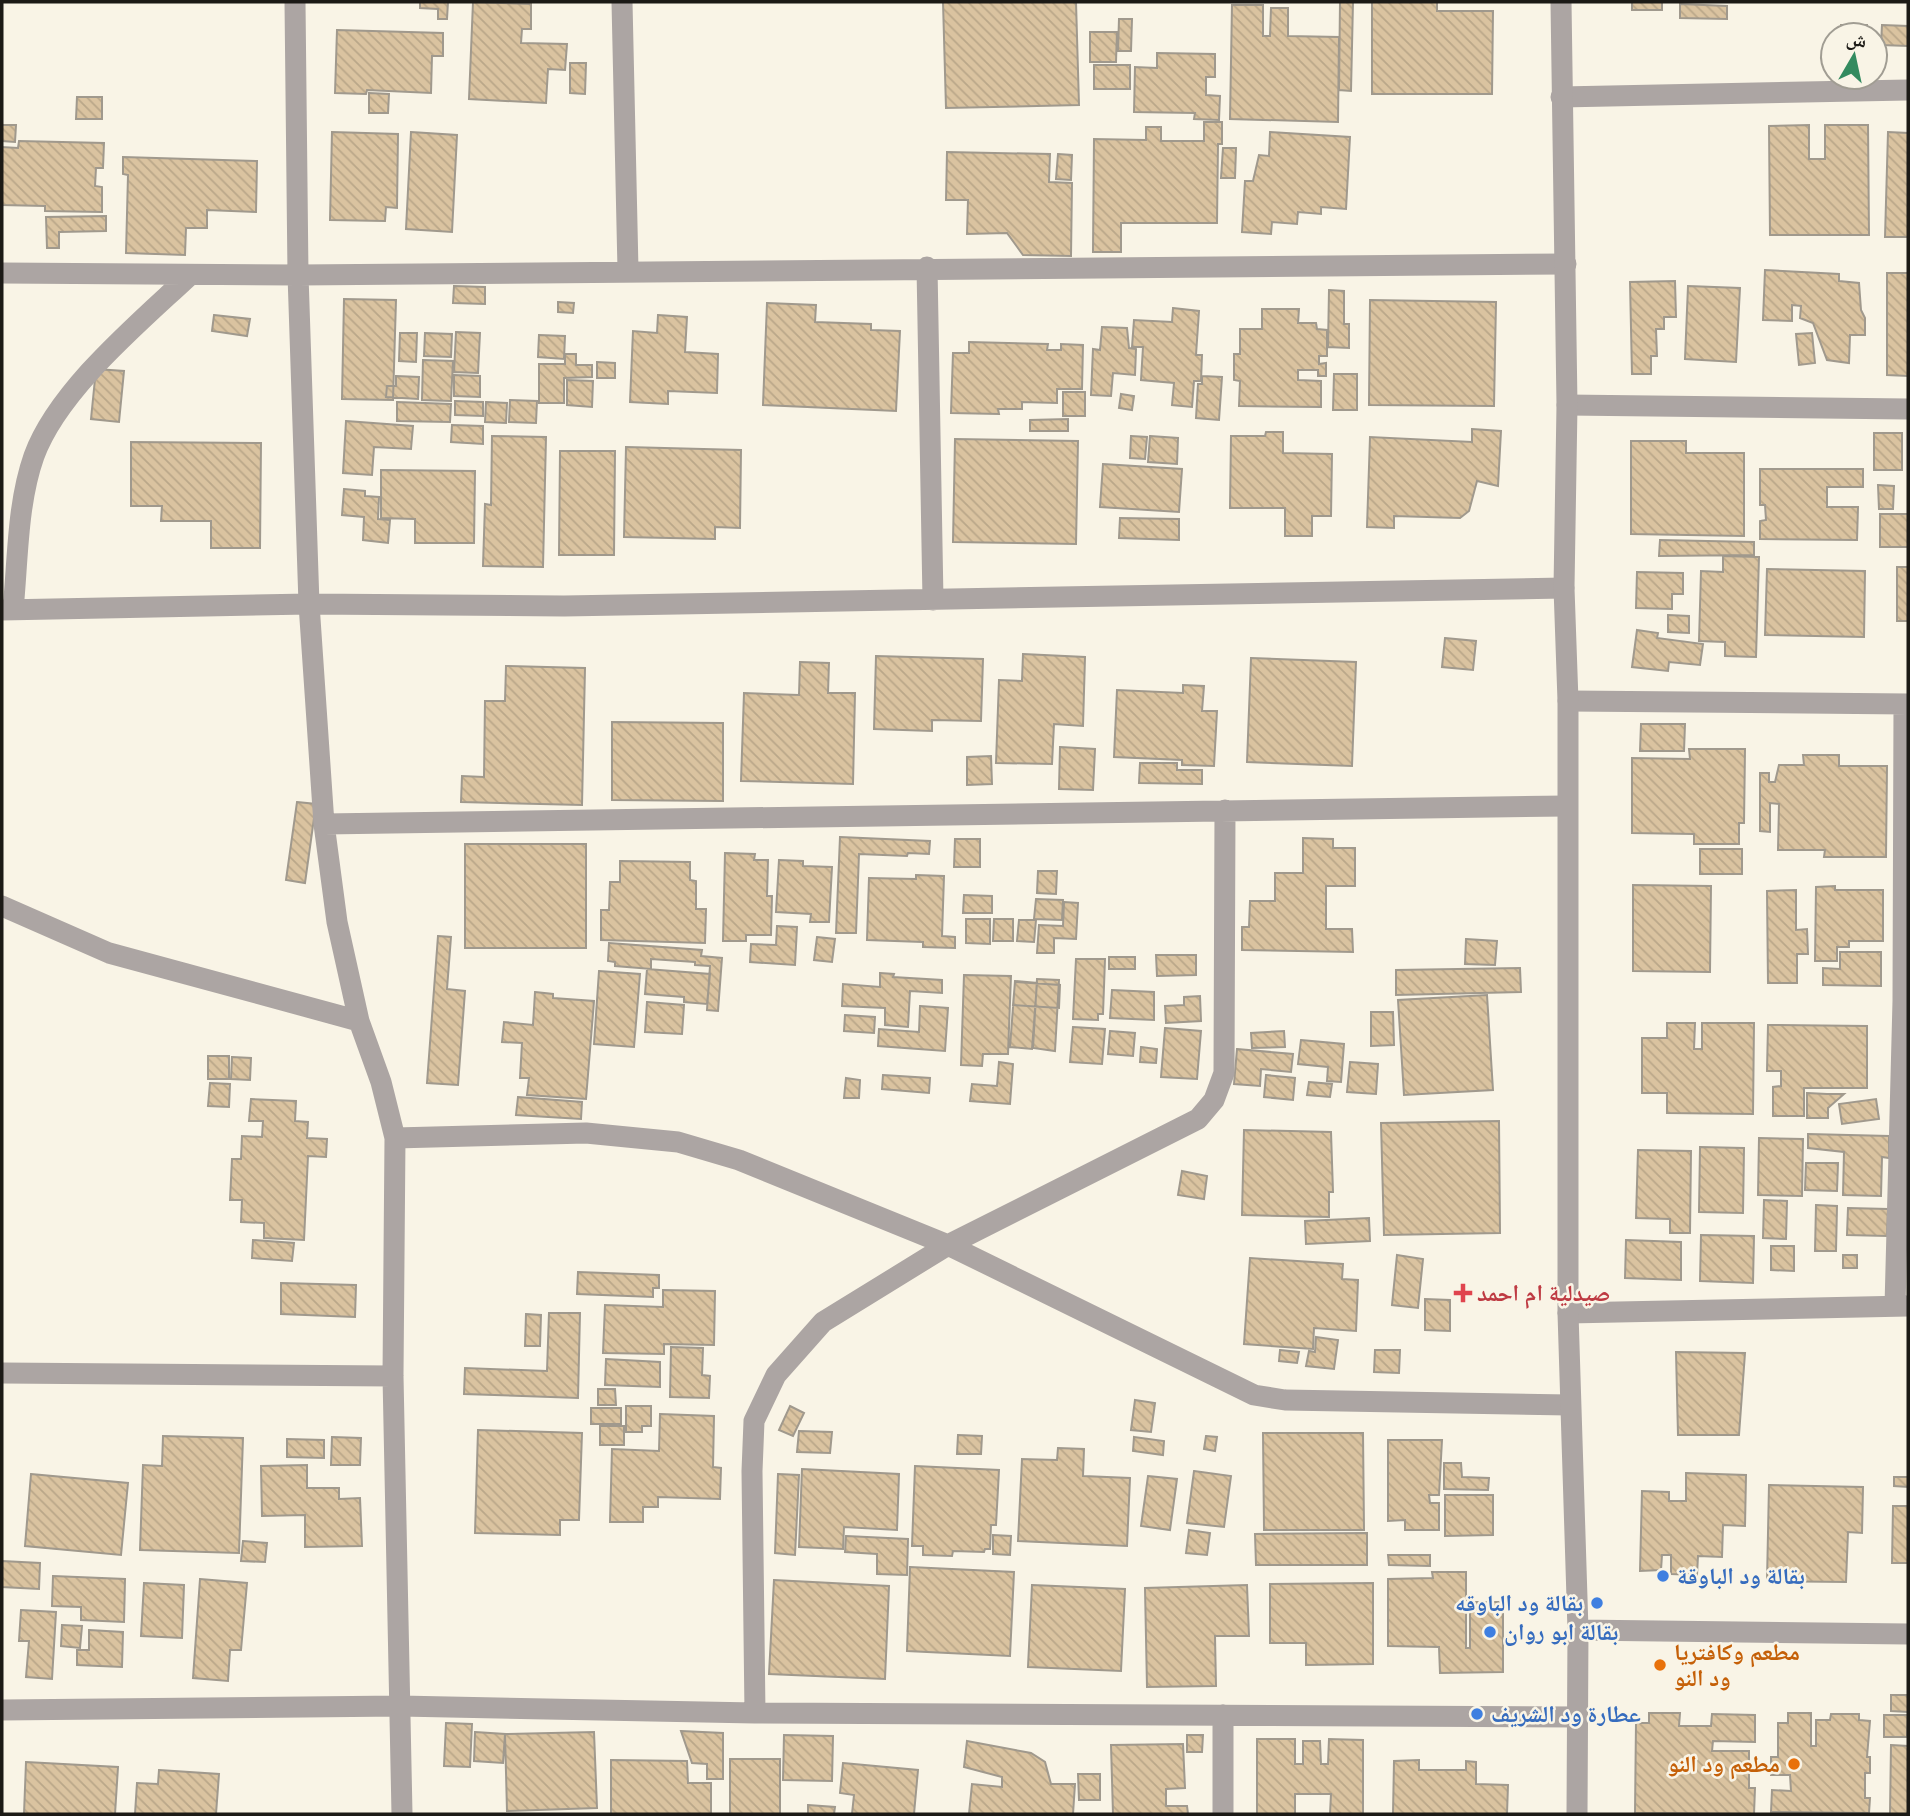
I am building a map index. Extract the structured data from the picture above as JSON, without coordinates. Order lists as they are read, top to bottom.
{
  "places": {
    "health": ["صيدلية ام احمد"],
    "other": [
      "بقالة ود الباوقة",
      "بقالة ود الباوقه",
      "بقالة ابو روان",
      "مطعم وكافتريا ود النو",
      "عطارة ود الشريف",
      "مطعم ود النو"
    ]
  },
  "north": "top"
}
